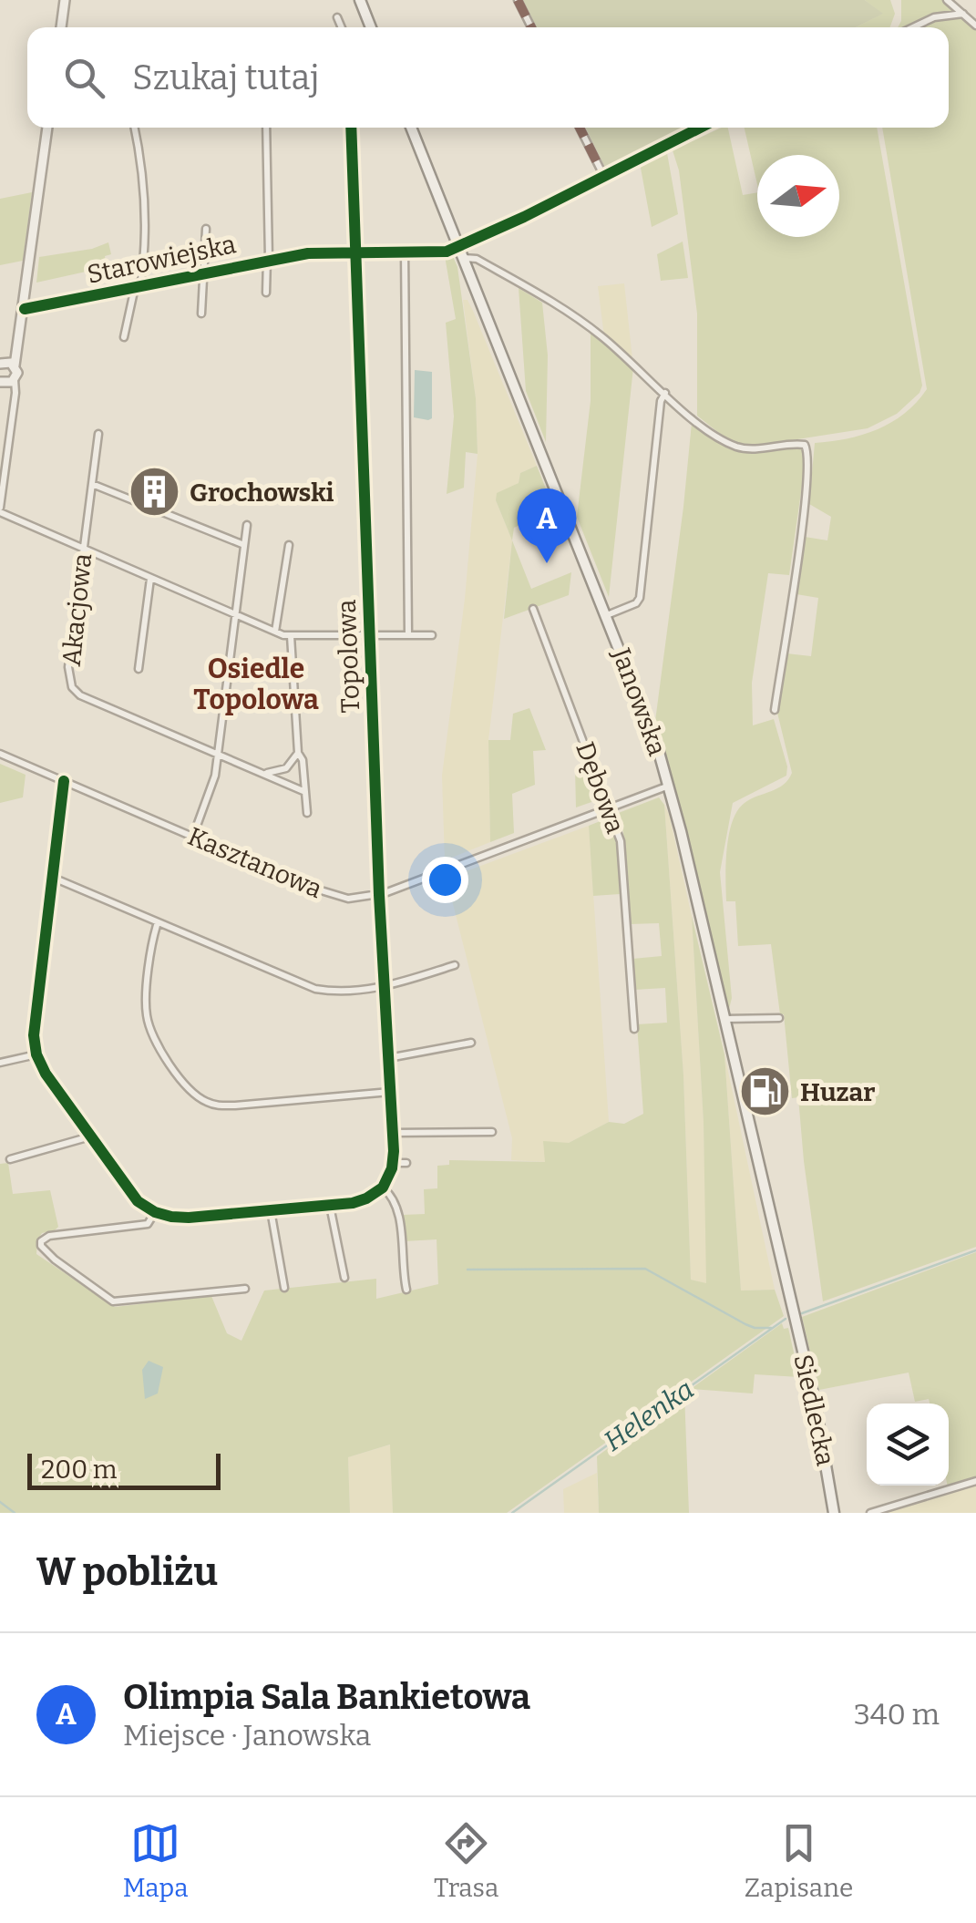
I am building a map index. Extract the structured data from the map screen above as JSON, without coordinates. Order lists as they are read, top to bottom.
{
  "streets": {
    "main road": ["Janowska", "Siedlecka"],
    "street": [
      "Starowiejska",
      "Akacjowa",
      "Topolowa",
      "Dębowa",
      "Kasztanowa"
    ]
  },
  "crossings": [
    ["Starowiejska", "Topolowa"],
    ["Starowiejska", "Janowska"],
    ["Topolowa", "Kasztanowa"],
    ["Janowska", "Kasztanowa"],
    ["Janowska", "Siedlecka"],
    ["Dębowa", "Kasztanowa"]
  ],
  "districts": ["Osiedle Topolowa"],
  "water": ["Helenka"],
  "places": {
    "building": ["Grochowski"],
    "fuel station": ["Huzar"]
  },
  "scale_bar": "200 m",
  "north": "right",
  "page": {
    "search": "Szukaj tutaj",
    "pins": "A",
    "scale": "200 m",
    "heading": "W pobliżu",
    "list": [
      {
        "mark": "A",
        "name": "Olimpia Sala Bankietowa",
        "note": "Miejsce · Janowska",
        "value": "340 m"
      }
    ],
    "nav": ["Mapa", "Trasa", "Zapisane"]
  }
}
